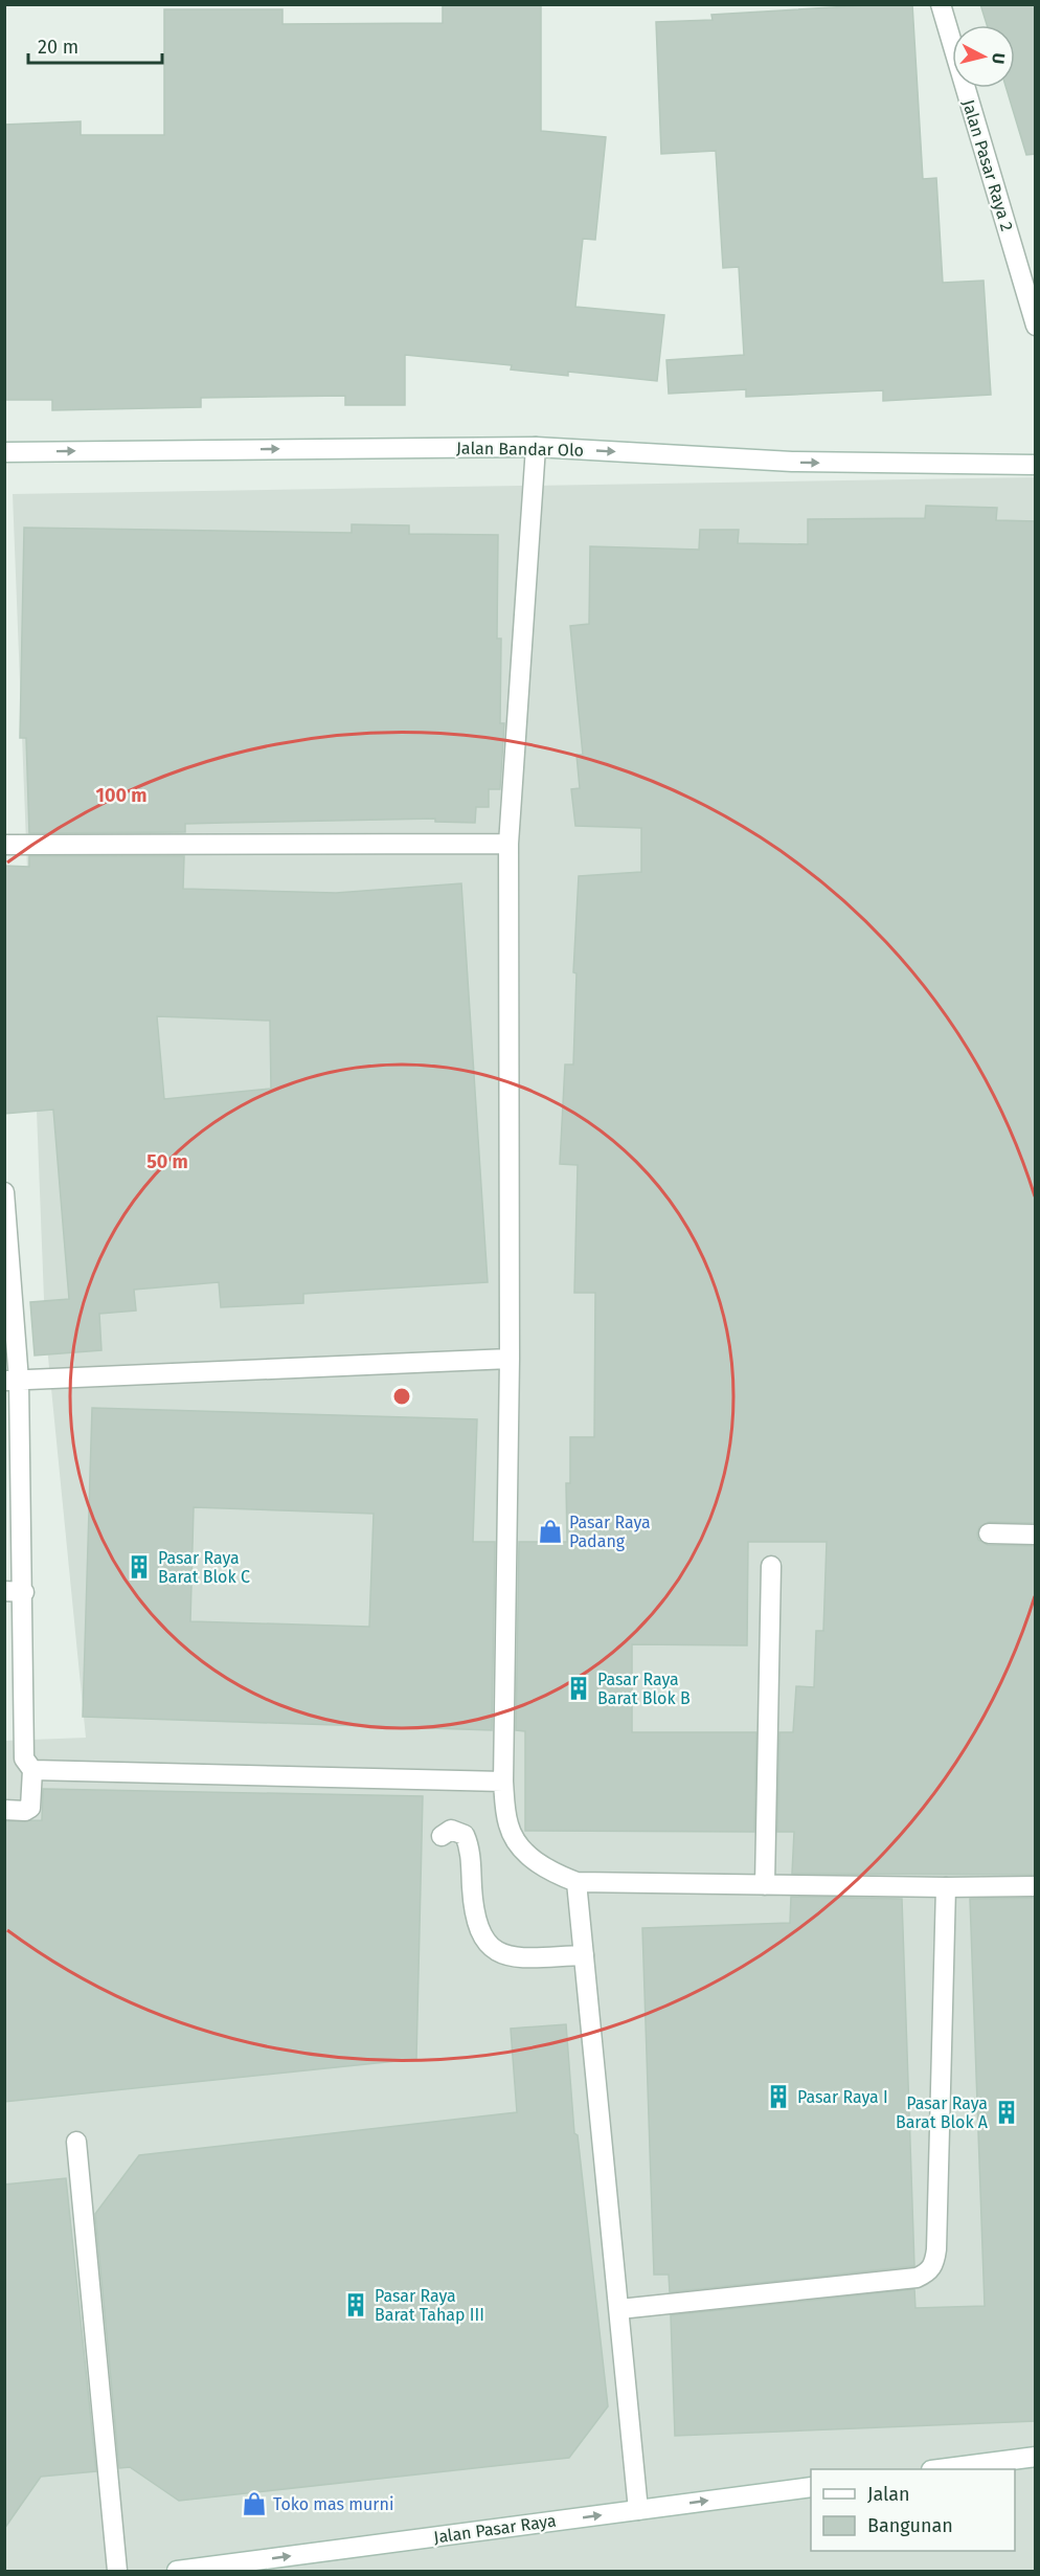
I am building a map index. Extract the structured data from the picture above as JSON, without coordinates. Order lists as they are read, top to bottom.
{
  "streets": {
    "street": ["Jalan Pasar Raya 2", "Jalan Bandar Olo", "Jalan Pasar Raya"]
  },
  "one_way": ["Jalan Bandar Olo", "Jalan Pasar Raya"],
  "places": {
    "shop": ["Pasar Raya Padang", "Toko mas murni"],
    "building": [
      "Pasar Raya Barat Blok C",
      "Pasar Raya Barat Blok B",
      "Pasar Raya I",
      "Pasar Raya Barat Blok A",
      "Pasar Raya Barat Tahap III"
    ]
  },
  "legend": ["Jalan", "Bangunan"],
  "scale_bar": "20 m",
  "north": "right",
  "rings": ["100 m", "50 m"]
}
